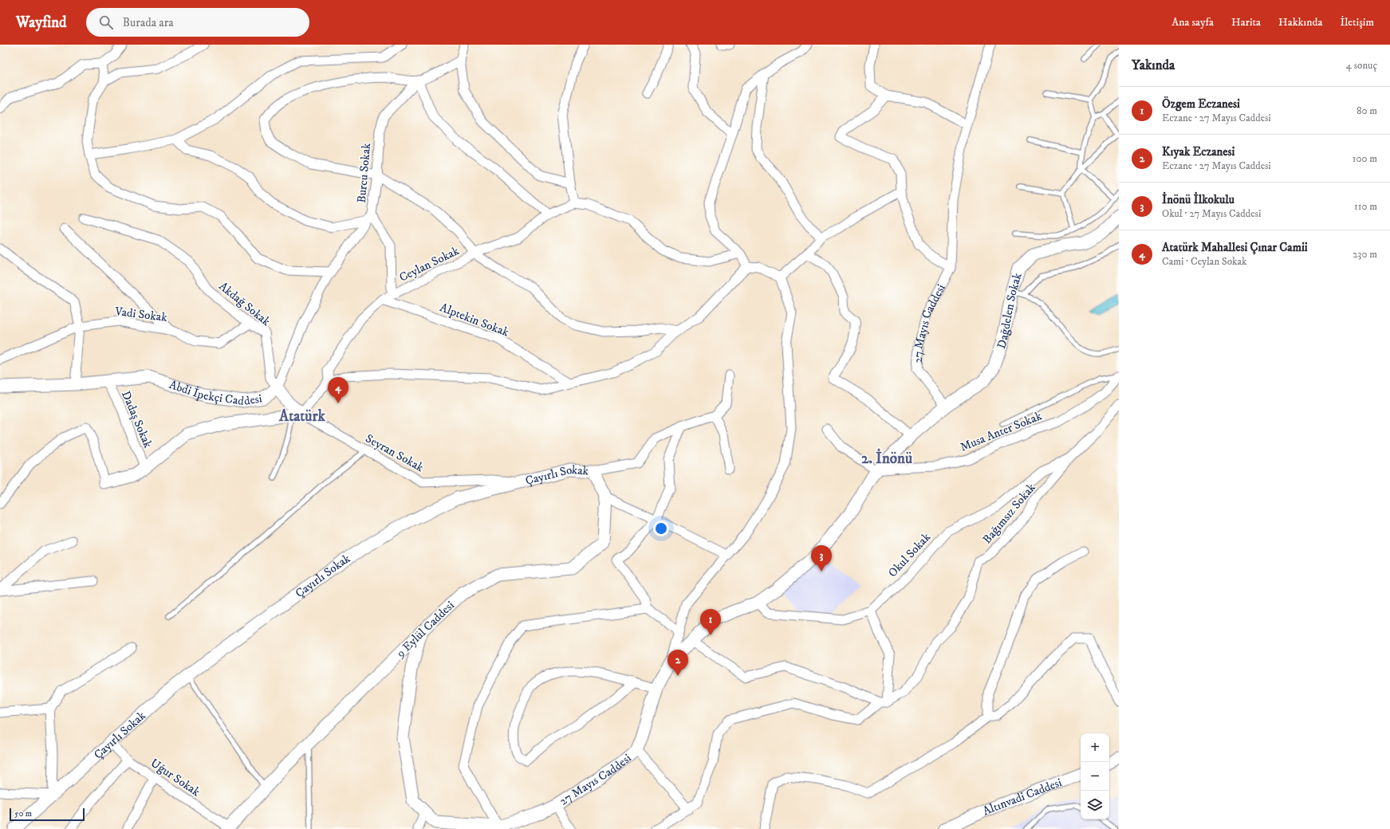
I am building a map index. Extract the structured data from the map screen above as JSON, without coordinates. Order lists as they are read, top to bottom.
{
  "streets": {
    "street": [
      "Burcu Sokak",
      "Ceylan Sokak",
      "Akdağ Sokak",
      "Dağdelen Sokak",
      "Vadi Sokak",
      "Alptekin Sokak",
      "27 Mayıs Caddesi",
      "Abdi İpekçi Caddesi",
      "Dadaş Sokak",
      "Musa Anter Sokak",
      "Seyran Sokak",
      "Çayırlı Sokak",
      "Bağımsız Sokak",
      "Okul Sokak",
      "9 Eylül Caddesi",
      "Uğur Sokak",
      "Altınvadi Caddesi"
    ]
  },
  "crossings": [
    ["Burcu Sokak", "Ceylan Sokak"],
    ["Ceylan Sokak", "Alptekin Sokak"],
    ["Akdağ Sokak", "Vadi Sokak"],
    ["Akdağ Sokak", "Abdi İpekçi Caddesi"],
    ["Dağdelen Sokak", "27 Mayıs Caddesi"],
    ["27 Mayıs Caddesi", "Musa Anter Sokak"],
    ["27 Mayıs Caddesi", "Okul Sokak"],
    ["27 Mayıs Caddesi", "9 Eylül Caddesi"],
    ["Abdi İpekçi Caddesi", "Dadaş Sokak"],
    ["Abdi İpekçi Caddesi", "Seyran Sokak"],
    ["Seyran Sokak", "Çayırlı Sokak"],
    ["Çayırlı Sokak", "9 Eylül Caddesi"],
    ["Çayırlı Sokak", "Uğur Sokak"],
    ["Bağımsız Sokak", "Okul Sokak"],
    ["9 Eylül Caddesi", "Uğur Sokak"]
  ],
  "districts": ["Atatürk", "2. İnönü"],
  "scale_bar": "50 m",
  "page": {
    "header": "Wayfind",
    "search": "Burada ara",
    "nav": [
      "Ana sayfa",
      "Harita",
      "Hakkında",
      "İletişim"
    ],
    "heading": ["Yakında", "4 sonuç"],
    "list": [
      {
        "mark": "1",
        "name": "Özgem Eczanesi",
        "note": "Eczane · 27 Mayıs Caddesi",
        "value": "80 m"
      },
      {
        "mark": "2",
        "name": "Kıyak Eczanesi",
        "note": "Eczane · 27 Mayıs Caddesi",
        "value": "100 m"
      },
      {
        "mark": "3",
        "name": "İnönü İlkokulu",
        "note": "Okul · 27 Mayıs Caddesi",
        "value": "110 m"
      },
      {
        "mark": "4",
        "name": "Atatürk Mahallesi Çınar Camii",
        "note": "Cami · Ceylan Sokak",
        "value": "230 m"
      }
    ],
    "pins": [
      "4",
      "3",
      "1",
      "2"
    ],
    "map_buttons": ["+", "−"],
    "scale": "50 m"
  }
}
